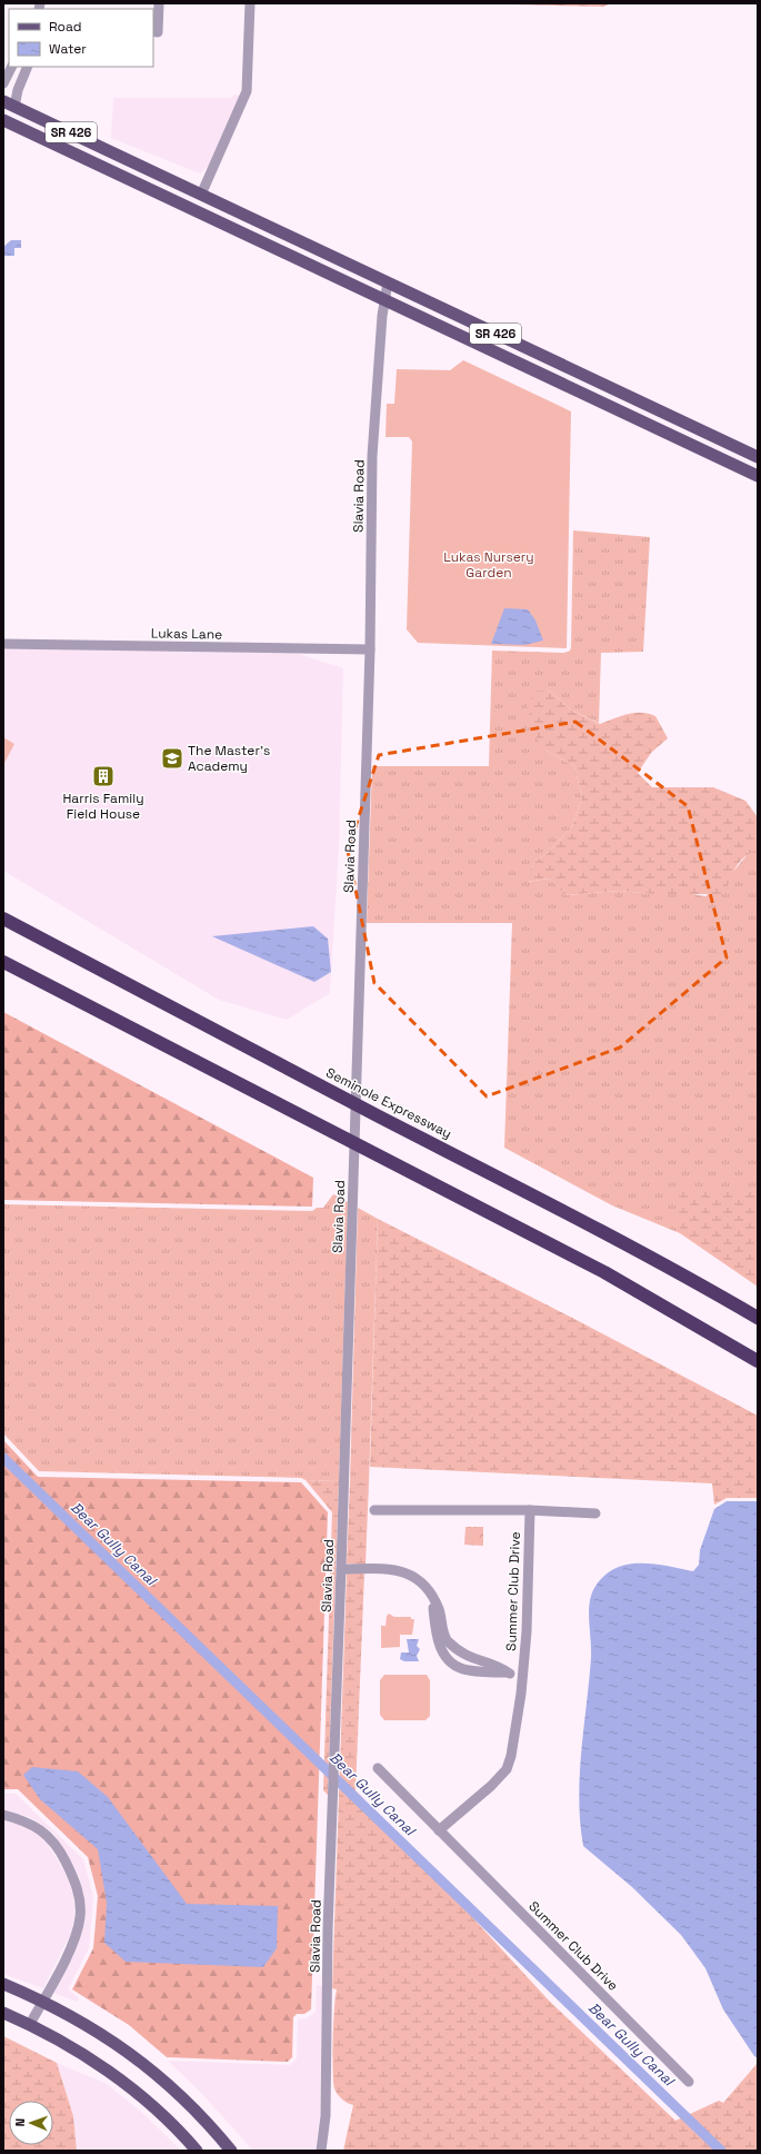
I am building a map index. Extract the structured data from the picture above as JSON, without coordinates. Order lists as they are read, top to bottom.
{
  "streets": {
    "highway": ["Seminole Expressway"],
    "main road": ["SR 426"],
    "street": ["Slavia Road", "Lukas Lane", "Summer Club Drive"]
  },
  "crossings": [
    ["SR 426", "Slavia Road"],
    ["Slavia Road", "Lukas Lane"],
    ["Slavia Road", "Summer Club Drive"]
  ],
  "water": ["Bear Gully Canal"],
  "parks": ["Lukas Nursery Garden"],
  "places": {
    "school or university": ["The Master's Academy"],
    "building": ["Harris Family Field House"]
  },
  "legend": ["Road", "Water"],
  "north": "left"
}
